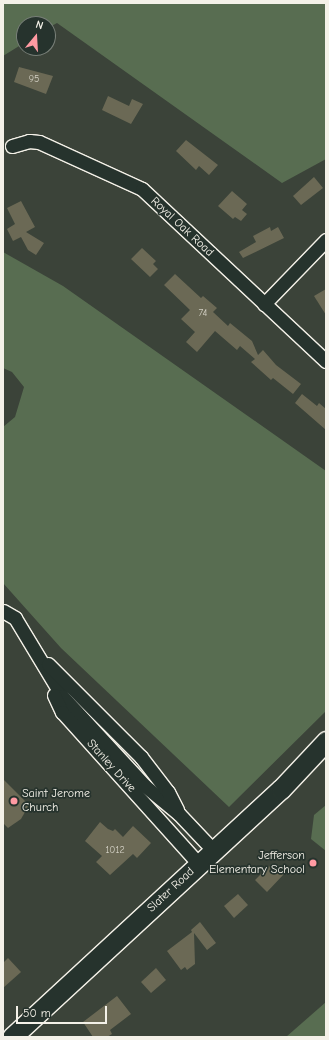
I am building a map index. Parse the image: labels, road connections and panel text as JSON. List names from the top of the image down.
{
  "streets": {
    "main road": ["Slater Road"],
    "street": ["Royal Oak Road", "Stanley Drive"]
  },
  "crossings": [
    ["Stanley Drive", "Slater Road"]
  ],
  "places": ["Saint Jerome Church", "Jefferson Elementary School"],
  "house_numbers": ["95", "74", "1012"],
  "scale_bar": "50 m",
  "north": "top"
}
